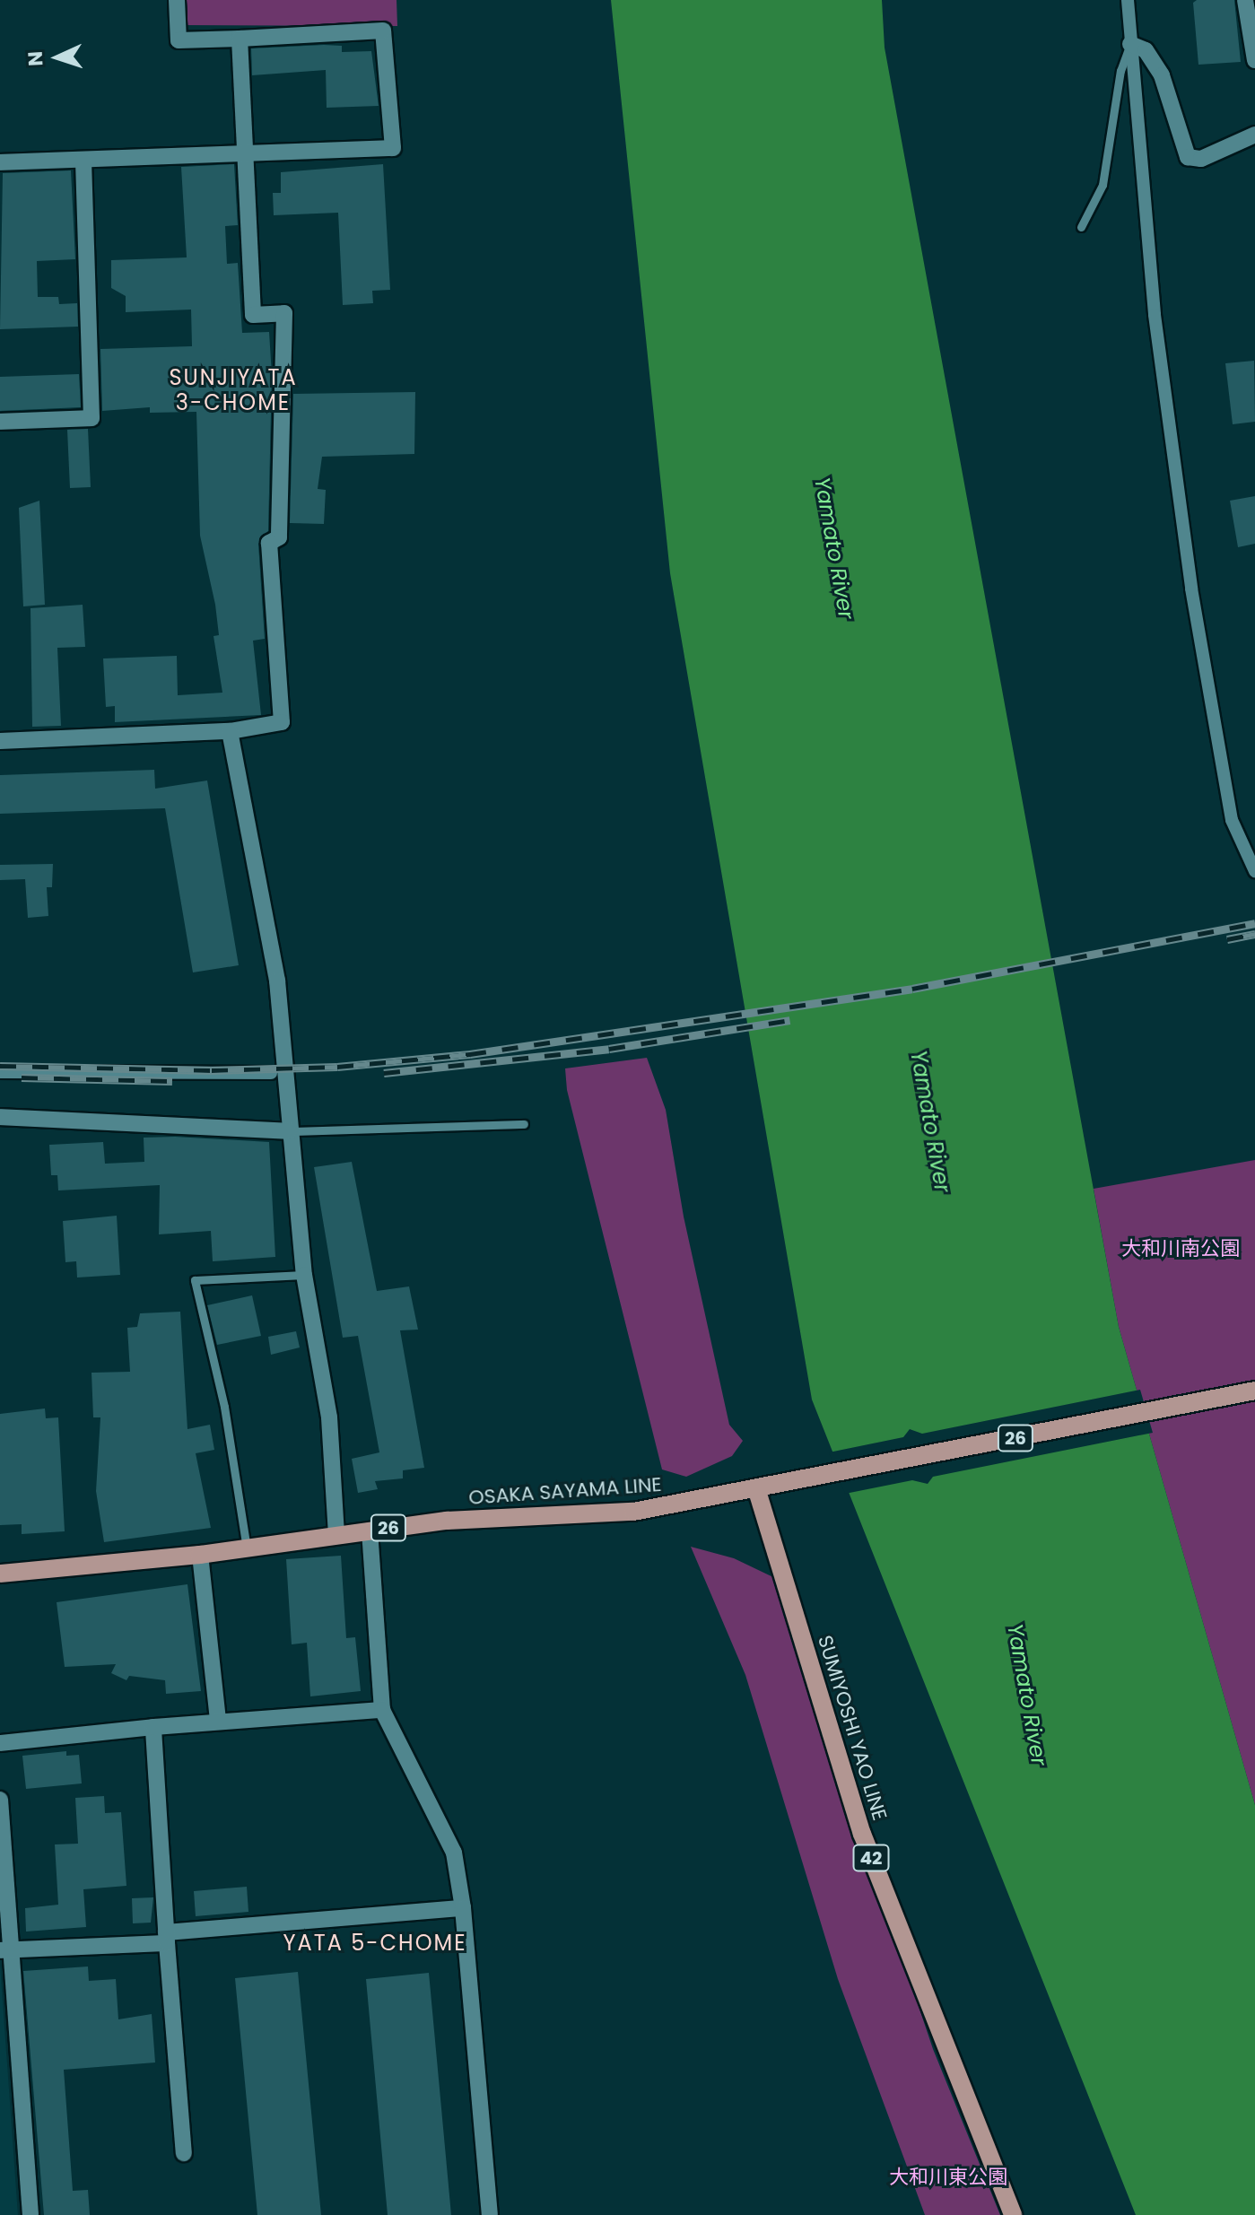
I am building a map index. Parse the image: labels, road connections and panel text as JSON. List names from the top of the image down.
{
  "streets": {
    "main road": [
      "26",
      "OSAKA SAYAMA LINE",
      "SUMIYOSHI YAO LINE",
      "42"
    ]
  },
  "crossings": [
    ["OSAKA SAYAMA LINE", "SUMIYOSHI YAO LINE"]
  ],
  "districts": ["SUNJIYATA 3-CHOME", "YATA 5-CHOME"],
  "water": ["Yamato River"],
  "parks": ["大和川南公園", "大和川東公園"],
  "north": "left"
}
